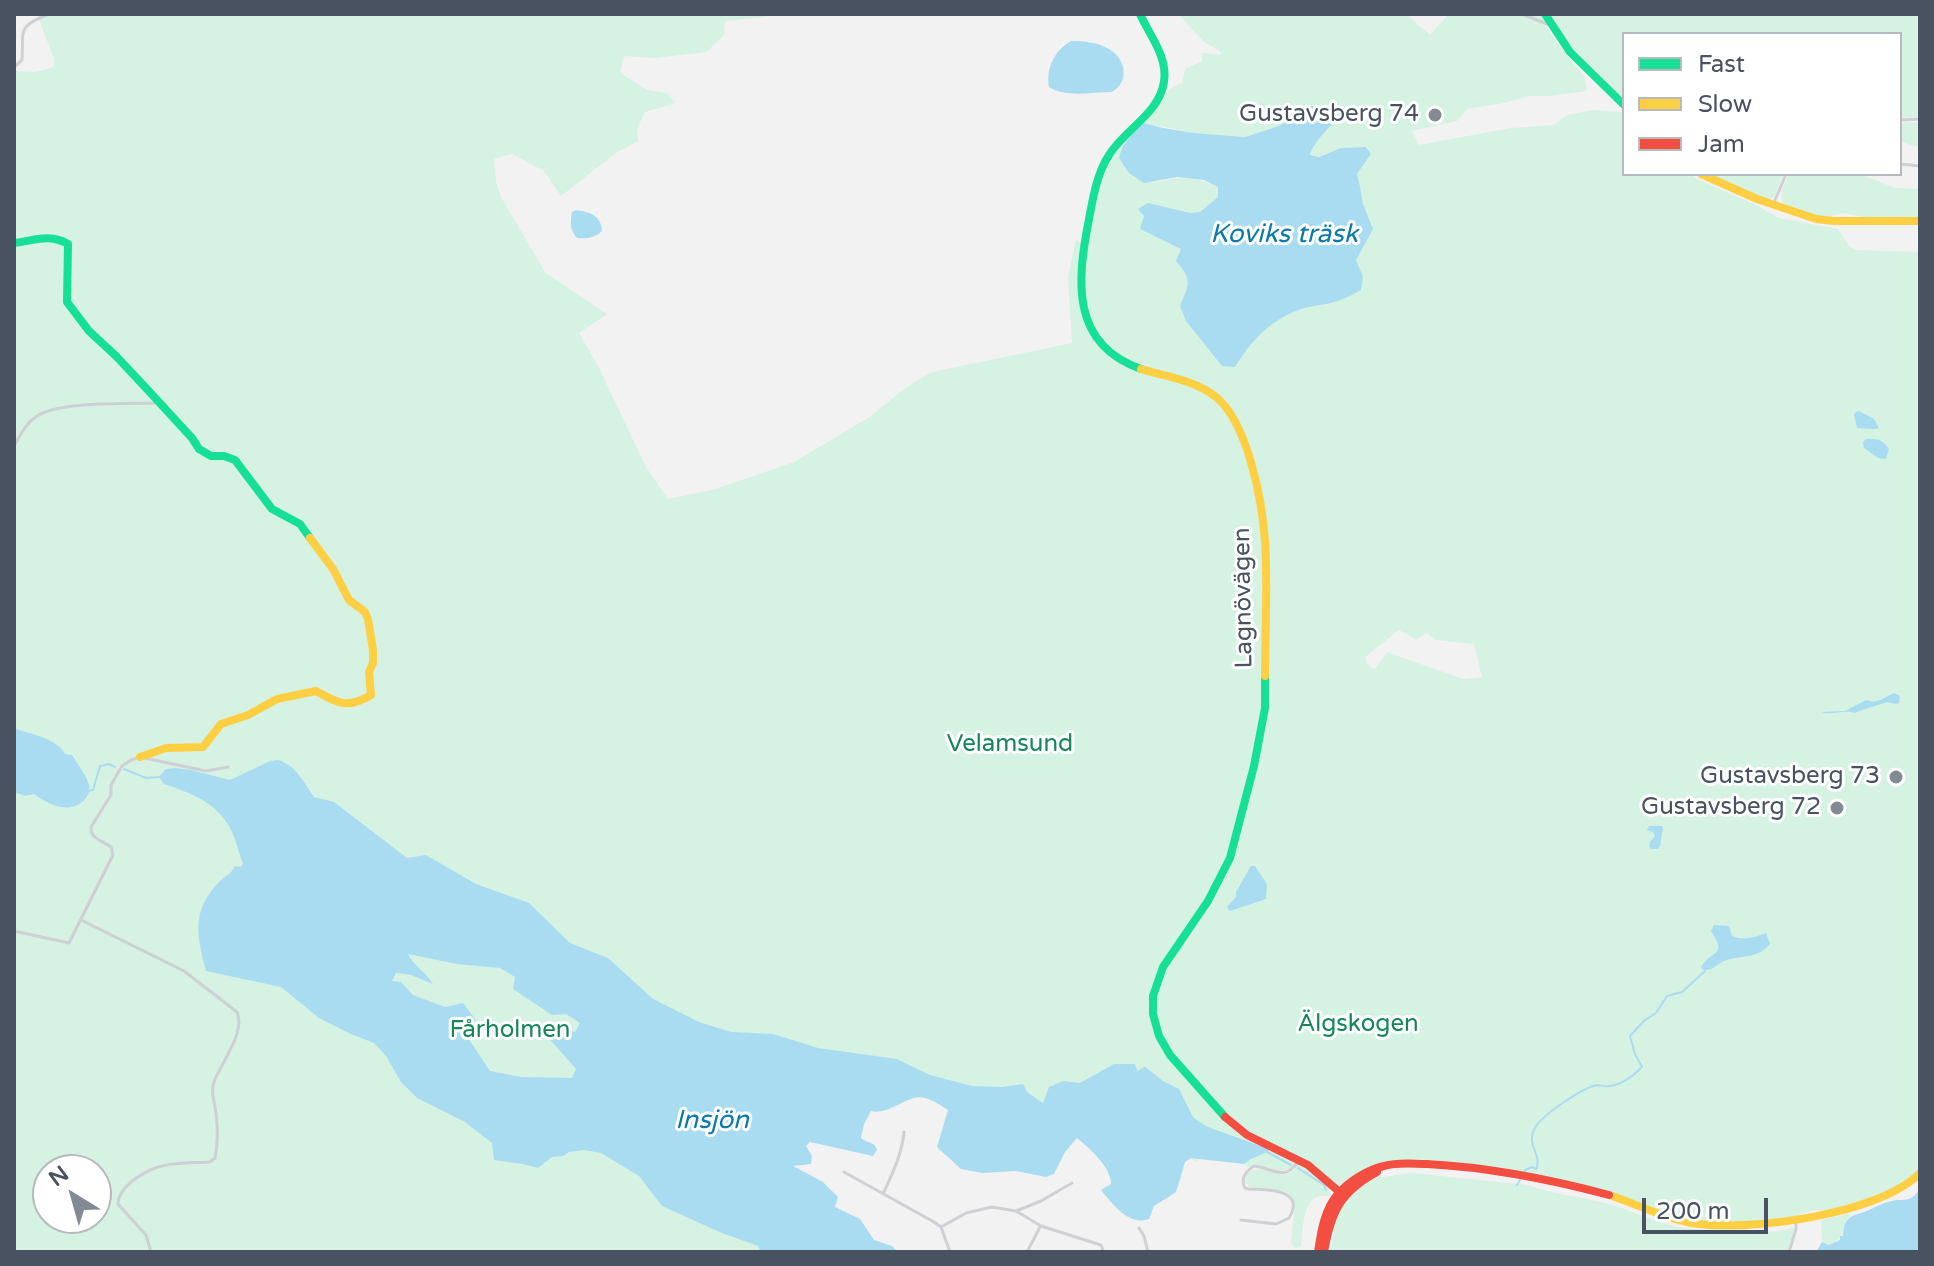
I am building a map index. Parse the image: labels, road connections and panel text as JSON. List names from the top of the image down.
{
  "streets": {
    "street": ["Lagnövägen"]
  },
  "water": ["Koviks träsk", "Insjön"],
  "parks": ["Velamsund", "Älgskogen", "Fårholmen"],
  "places": ["Gustavsberg 74", "Gustavsberg 73", "Gustavsberg 72"],
  "legend": ["Fast", "Slow", "Jam"],
  "scale_bar": "200 m",
  "north": "top left"
}
